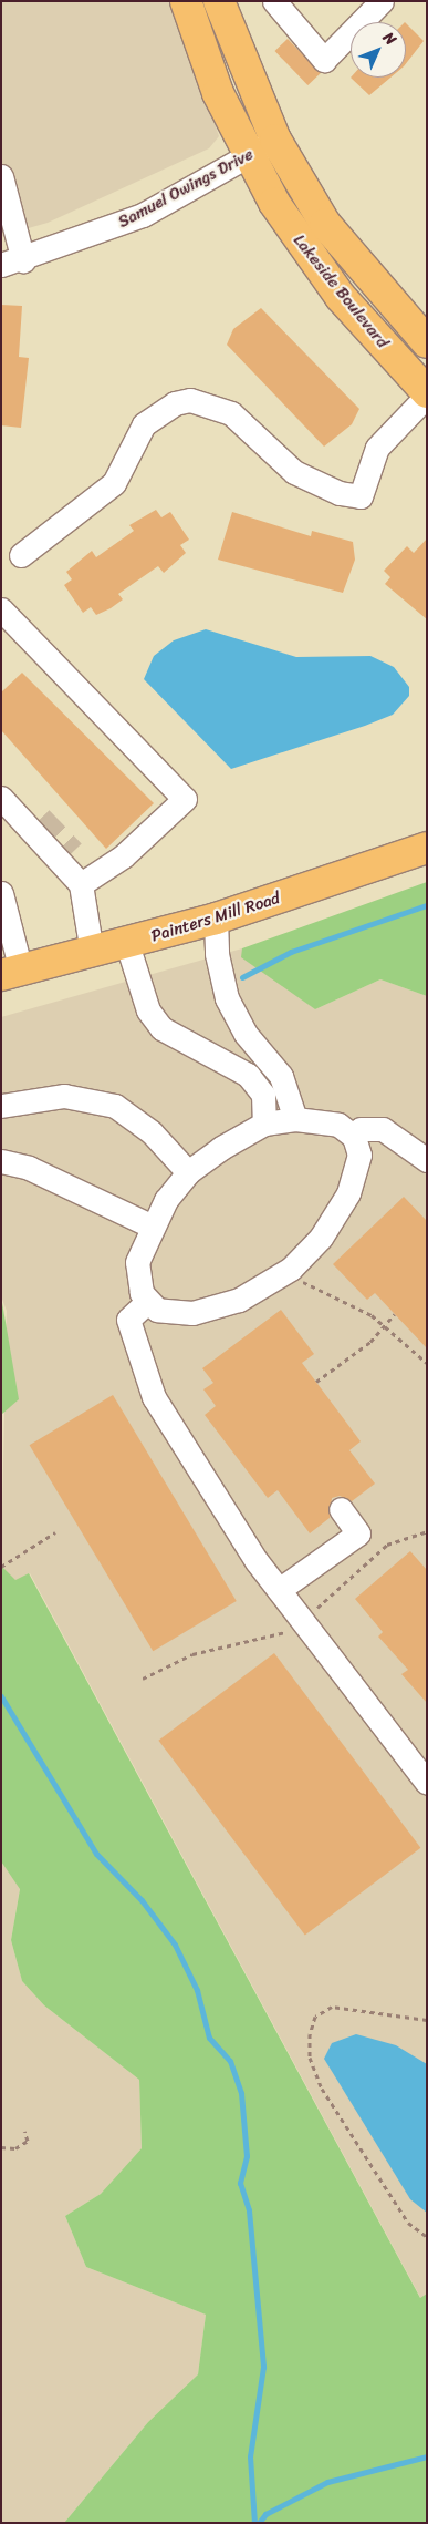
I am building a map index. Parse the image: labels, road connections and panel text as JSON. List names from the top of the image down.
{
  "streets": {
    "main road": ["Lakeside Boulevard", "Painters Mill Road"],
    "street": ["Samuel Owings Drive"]
  },
  "crossings": [
    ["Samuel Owings Drive", "Lakeside Boulevard"]
  ],
  "north": "top right"
}
